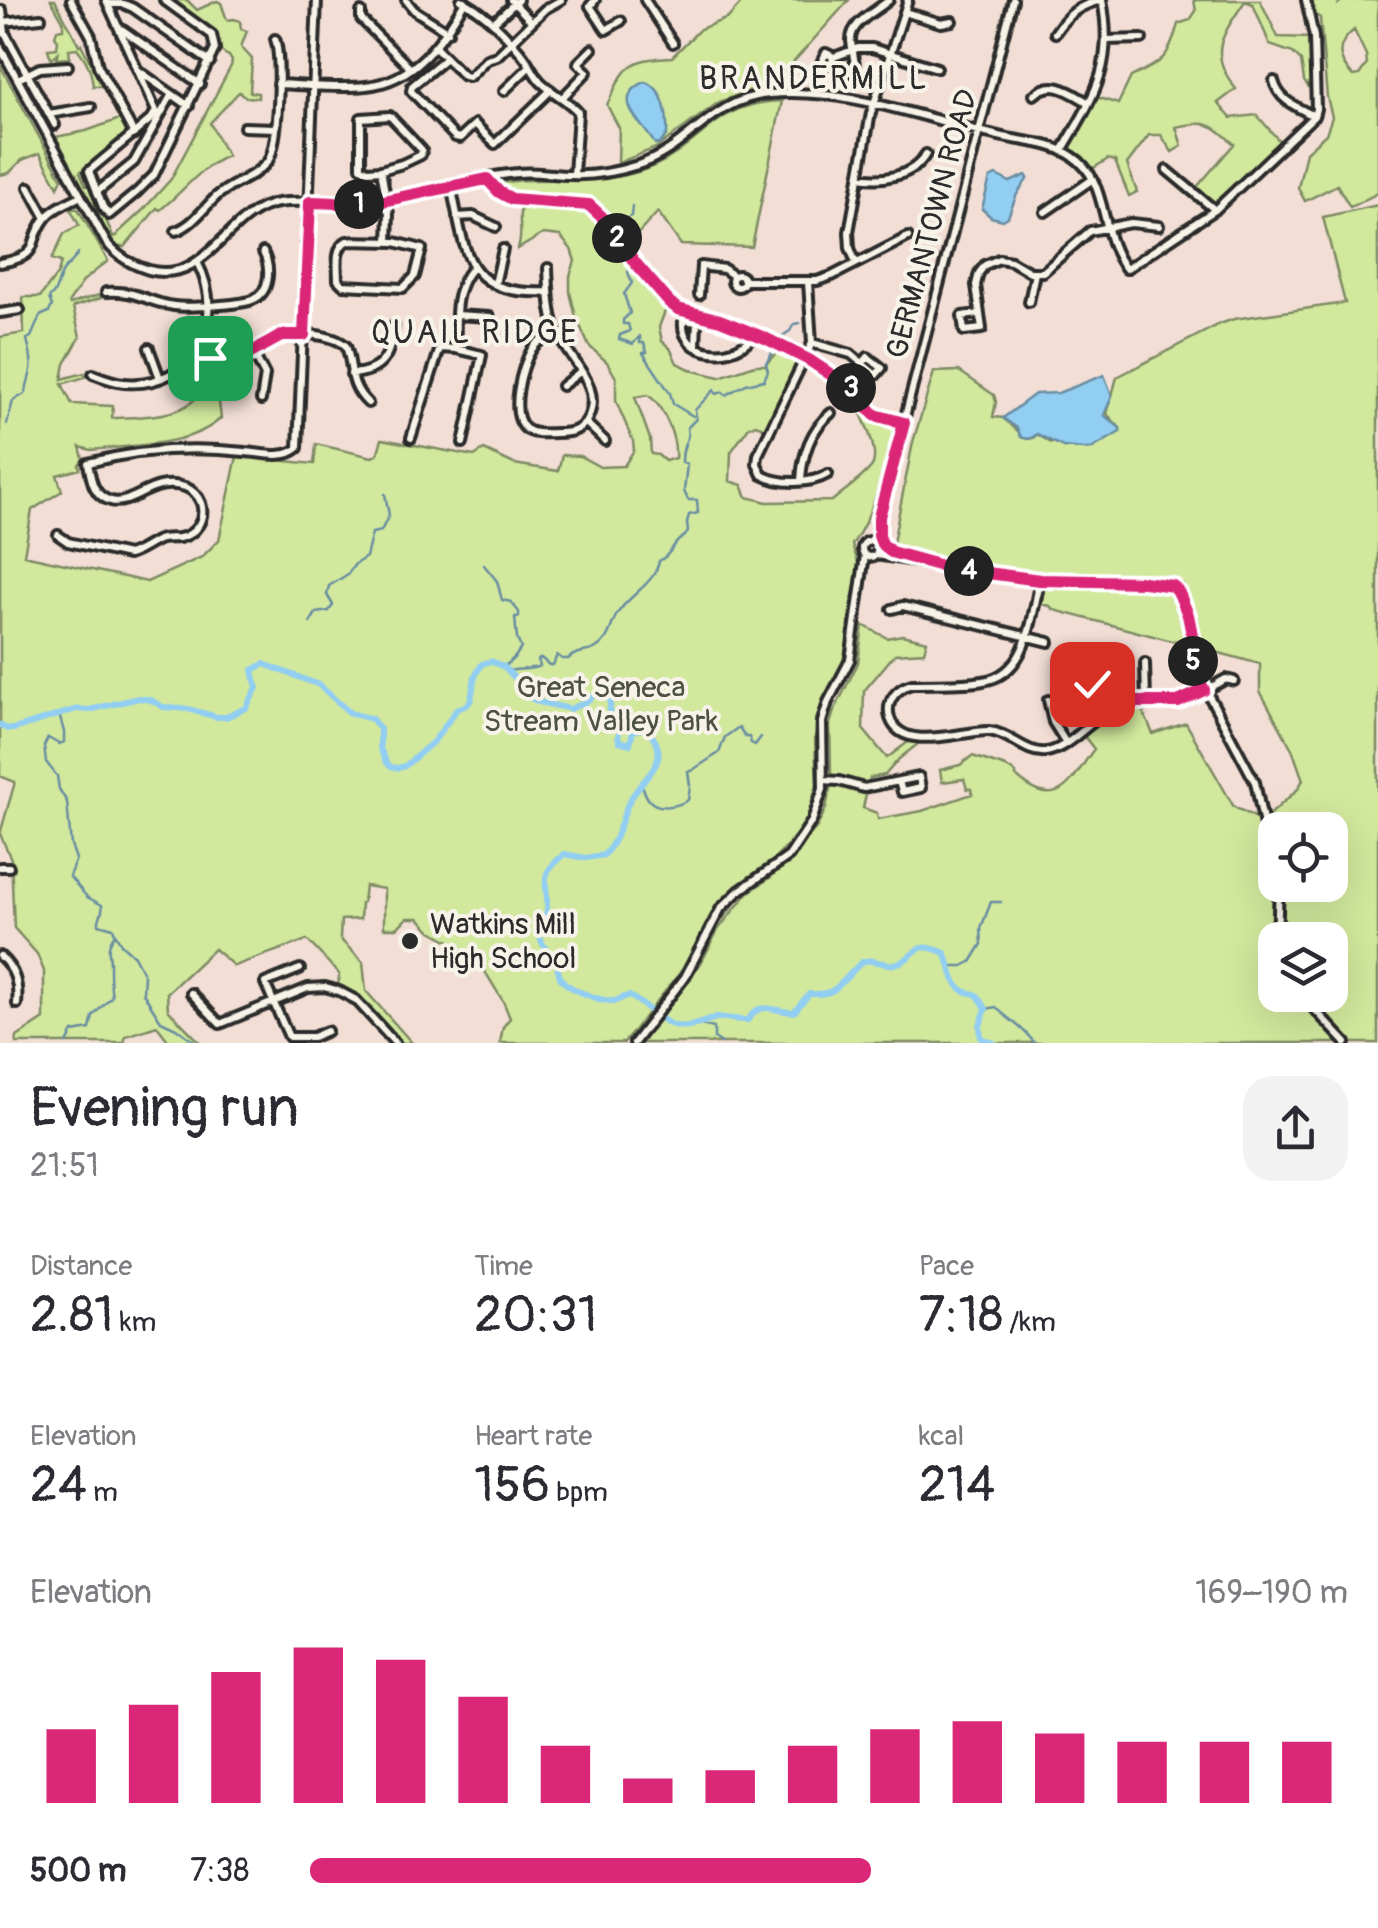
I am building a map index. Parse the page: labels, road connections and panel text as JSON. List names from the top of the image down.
{
  "streets": {
    "street": ["GERMANTOWN ROAD"]
  },
  "districts": ["BRANDERMILL", "QUAIL RIDGE"],
  "parks": ["Great Seneca Stream Valley Park"],
  "places": ["Watkins Mill High School"],
  "page": {
    "pins": [
      "1",
      "2",
      "3",
      "4",
      "5"
    ],
    "heading": ["Evening run", "21:51"],
    "stats": [
      ["Distance", "2.81 km"],
      ["Time", "20:31"],
      ["Pace", "7:18 /km"],
      ["Elevation", "24 m"],
      ["Heart rate", "156 bpm"],
      ["kcal", "214"]
    ],
    "chart": ["Elevation", "169–190 m"],
    "list": [
      {
        "name": "500 m",
        "note": "7:38"
      }
    ]
  }
}
